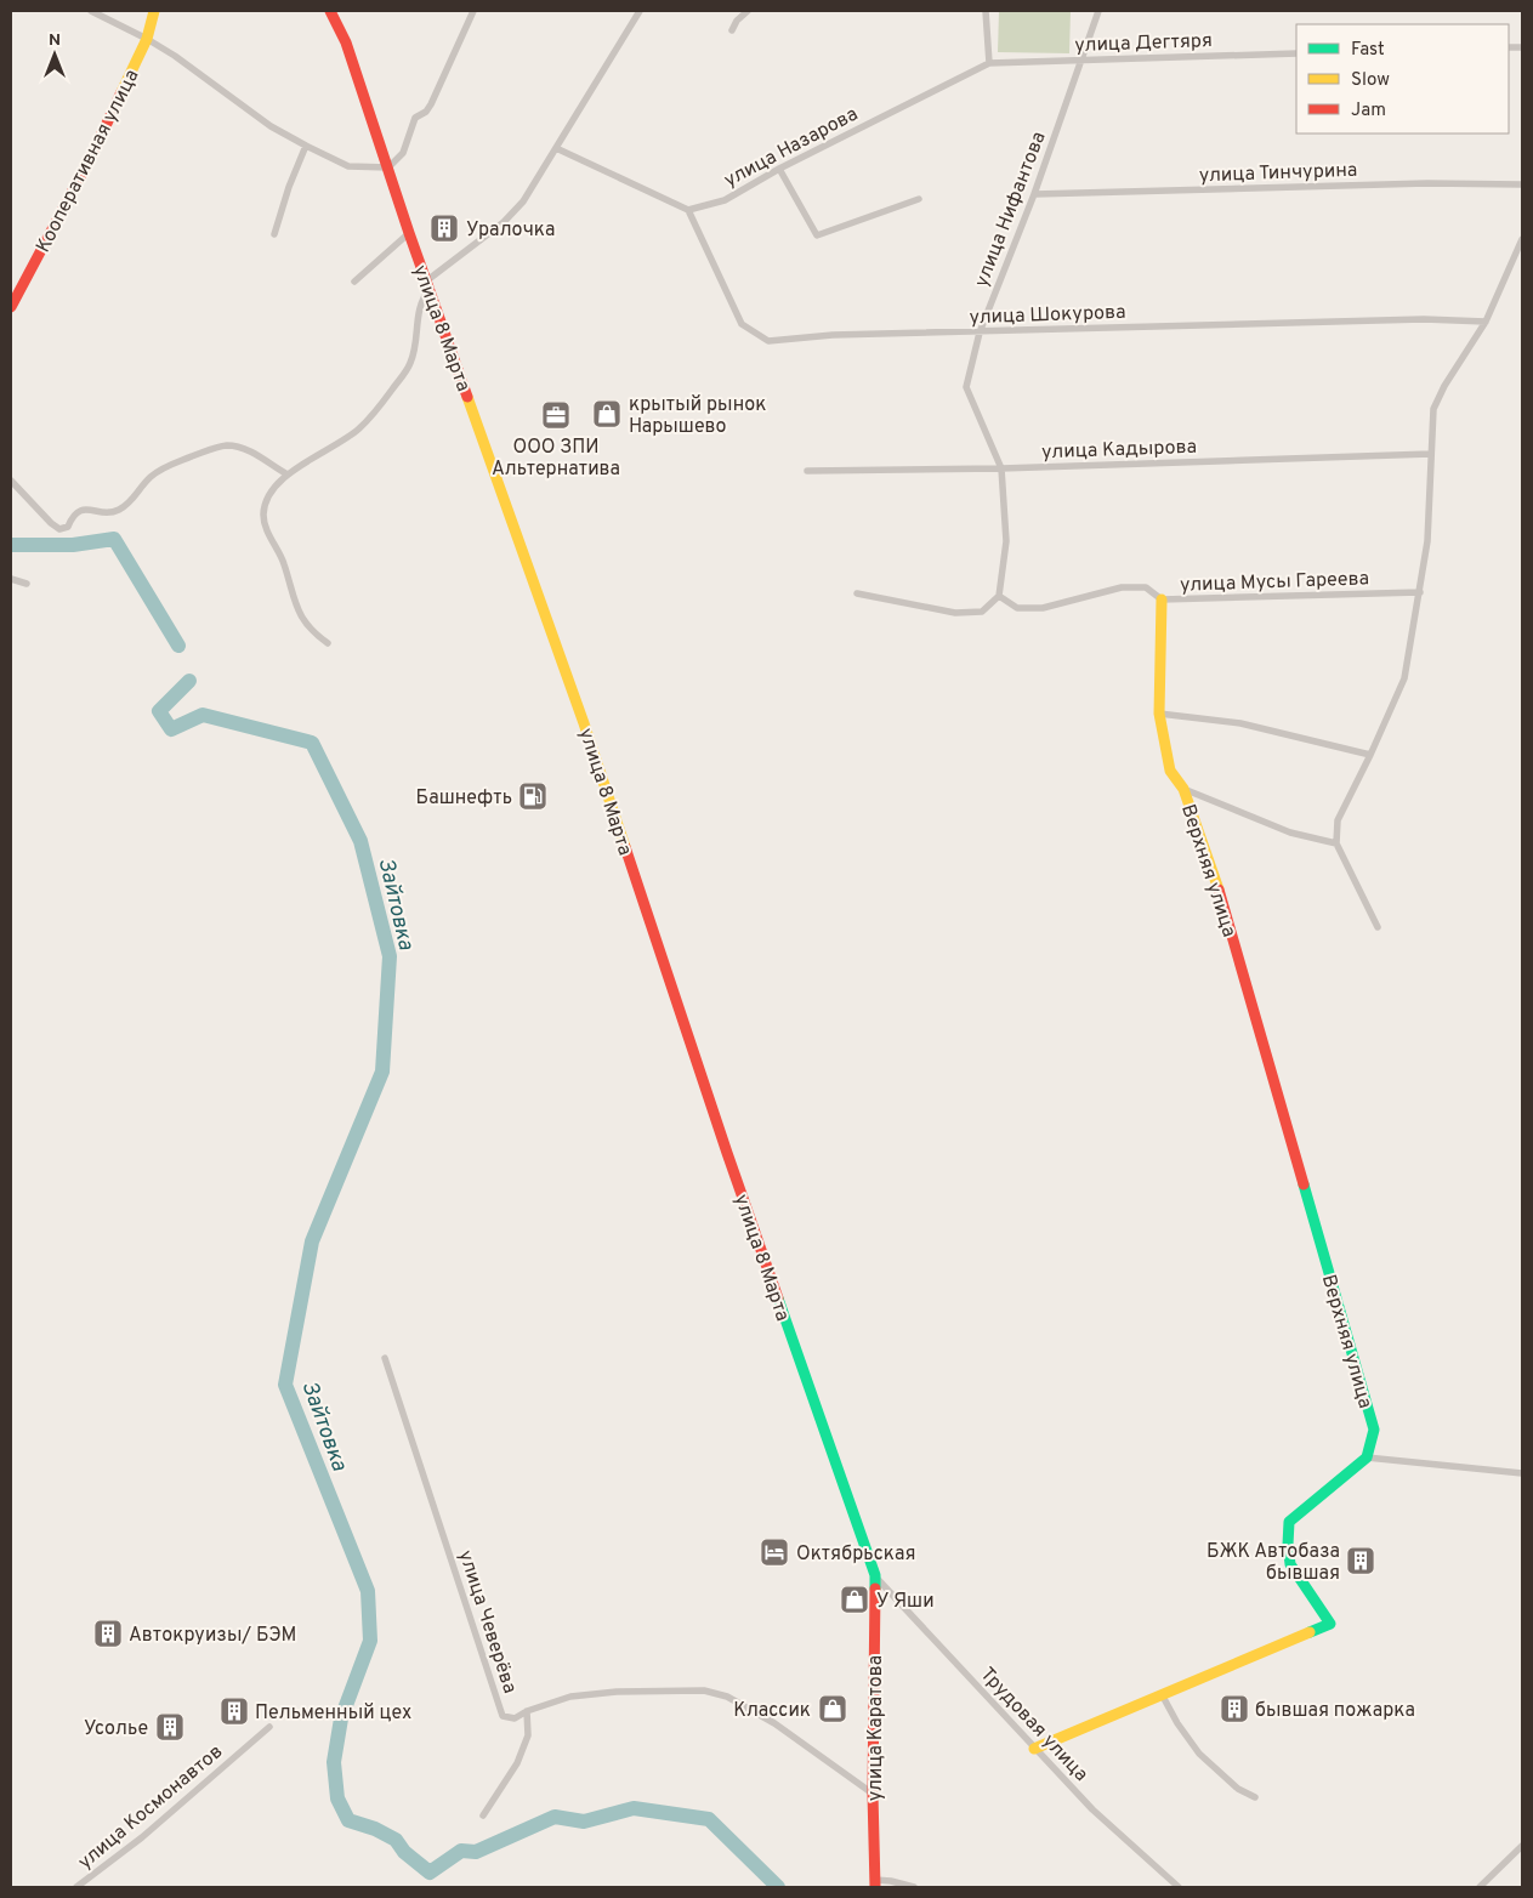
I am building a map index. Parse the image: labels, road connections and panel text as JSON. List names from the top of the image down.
{
  "streets": {
    "main road": [
      "Кооперативная улица",
      "улица 8 Марта",
      "Верхняя улица",
      "улица Каратова"
    ],
    "street": [
      "улица Дегтяря",
      "улица Назарова",
      "улица Тинчурина",
      "улица Нифантова",
      "улица Шокурова",
      "улица Кадырова",
      "улица Мусы Гареева",
      "улица Чеверёва",
      "Трудовая улица",
      "улица Космонавтов"
    ]
  },
  "crossings": [
    ["улица Дегтяря", "улица Назарова"],
    ["улица Дегтяря", "улица Нифантова"],
    ["улица Назарова", "улица Шокурова"],
    ["улица Тинчурина", "улица Нифантова"],
    ["улица Нифантова", "улица Шокурова"],
    ["улица Нифантова", "улица Кадырова"],
    ["улица Нифантова", "улица Мусы Гареева"],
    ["улица 8 Марта", "Трудовая улица"],
    ["улица 8 Марта", "улица Каратова"],
    ["улица Мусы Гареева", "Верхняя улица"],
    ["улица Чеверёва", "улица Каратова"],
    ["Трудовая улица", "улица Каратова"]
  ],
  "water": ["Зайтовка"],
  "places": {
    "building": [
      "Уралочка",
      "БЖК Автобаза бывшая",
      "Автокруизы/ БЭМ",
      "бывшая пожарка",
      "Пельменный цех",
      "Усолье"
    ],
    "shop": ["крытый рынок Нарышево", "У Яши", "Классик"],
    "office": ["ООО ЗПИ Альтернатива"],
    "fuel station": ["Башнефть"],
    "hotel": ["Октябрьская"]
  },
  "legend": ["Fast", "Slow", "Jam"],
  "north": "top"
}
